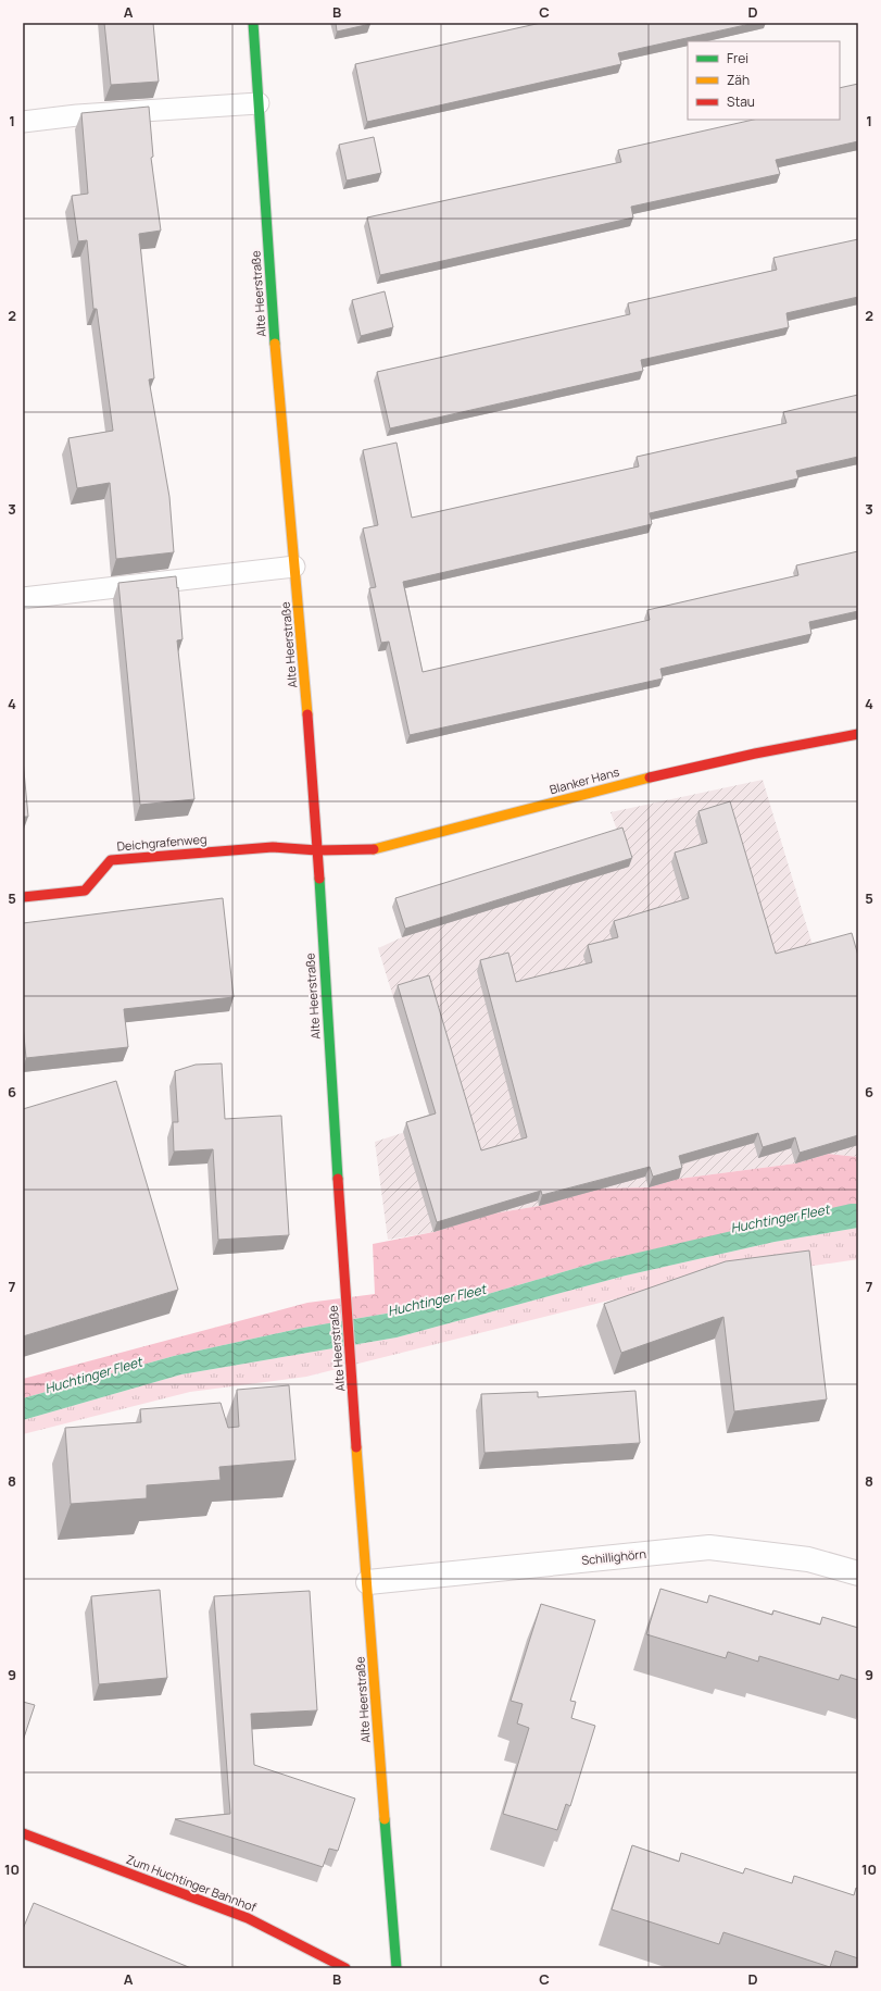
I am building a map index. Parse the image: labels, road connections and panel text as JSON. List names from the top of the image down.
{
  "streets": {
    "street": [
      "Alte Heerstraße",
      "Blanker Hans",
      "Deichgrafenweg",
      "Schillighörn",
      "Zum Huchtinger Bahnhof"
    ]
  },
  "crossings": [
    ["Alte Heerstraße", "Blanker Hans"],
    ["Alte Heerstraße", "Deichgrafenweg"],
    ["Alte Heerstraße", "Schillighörn"],
    ["Blanker Hans", "Deichgrafenweg"]
  ],
  "water": ["Huchtinger Fleet"],
  "legend": ["Frei", "Zäh", "Stau"],
  "grid": {
    "columns": [
      "A",
      "B",
      "C",
      "D"
    ],
    "rows": [
      "1",
      "2",
      "3",
      "4",
      "5",
      "6",
      "7",
      "8",
      "9",
      "10"
    ]
  }
}
